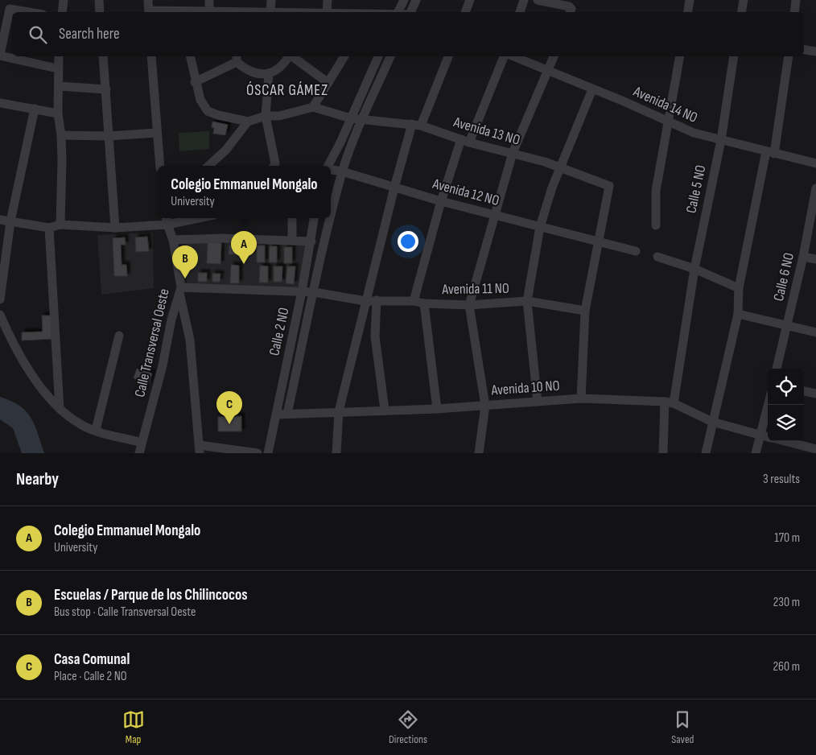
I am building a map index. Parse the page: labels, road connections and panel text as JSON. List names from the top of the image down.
{
  "streets": {
    "street": [
      "Avenida 14 NO",
      "Avenida 13 NO",
      "Calle 5 NO",
      "Avenida 12 NO",
      "Calle 6 NO",
      "Avenida 11 NO",
      "Calle 2 NO",
      "Calle Transversal Oeste",
      "Avenida 10 NO"
    ]
  },
  "crossings": [
    ["Avenida 14 NO", "Calle 5 NO"],
    ["Avenida 13 NO", "Avenida 12 NO"],
    ["Calle 5 NO", "Avenida 10 NO"],
    ["Avenida 11 NO", "Calle 2 NO"],
    ["Avenida 11 NO", "Calle Transversal Oeste"],
    ["Calle 2 NO", "Avenida 10 NO"]
  ],
  "districts": ["ÓSCAR GÁMEZ"],
  "page": {
    "search": "Search here",
    "popup": ["Colegio Emmanuel Mongalo", "University"],
    "pins": ["A", "B", "C"],
    "heading": ["Nearby", "3 results"],
    "list": [
      {
        "mark": "A",
        "name": "Colegio Emmanuel Mongalo",
        "note": "University",
        "value": "170 m"
      },
      {
        "mark": "B",
        "name": "Escuelas / Parque de los Chilincocos",
        "note": "Bus stop · Calle Transversal Oeste",
        "value": "230 m"
      },
      {
        "mark": "C",
        "name": "Casa Comunal",
        "note": "Place · Calle 2 NO",
        "value": "260 m"
      }
    ],
    "nav": ["Map", "Directions", "Saved"]
  }
}
